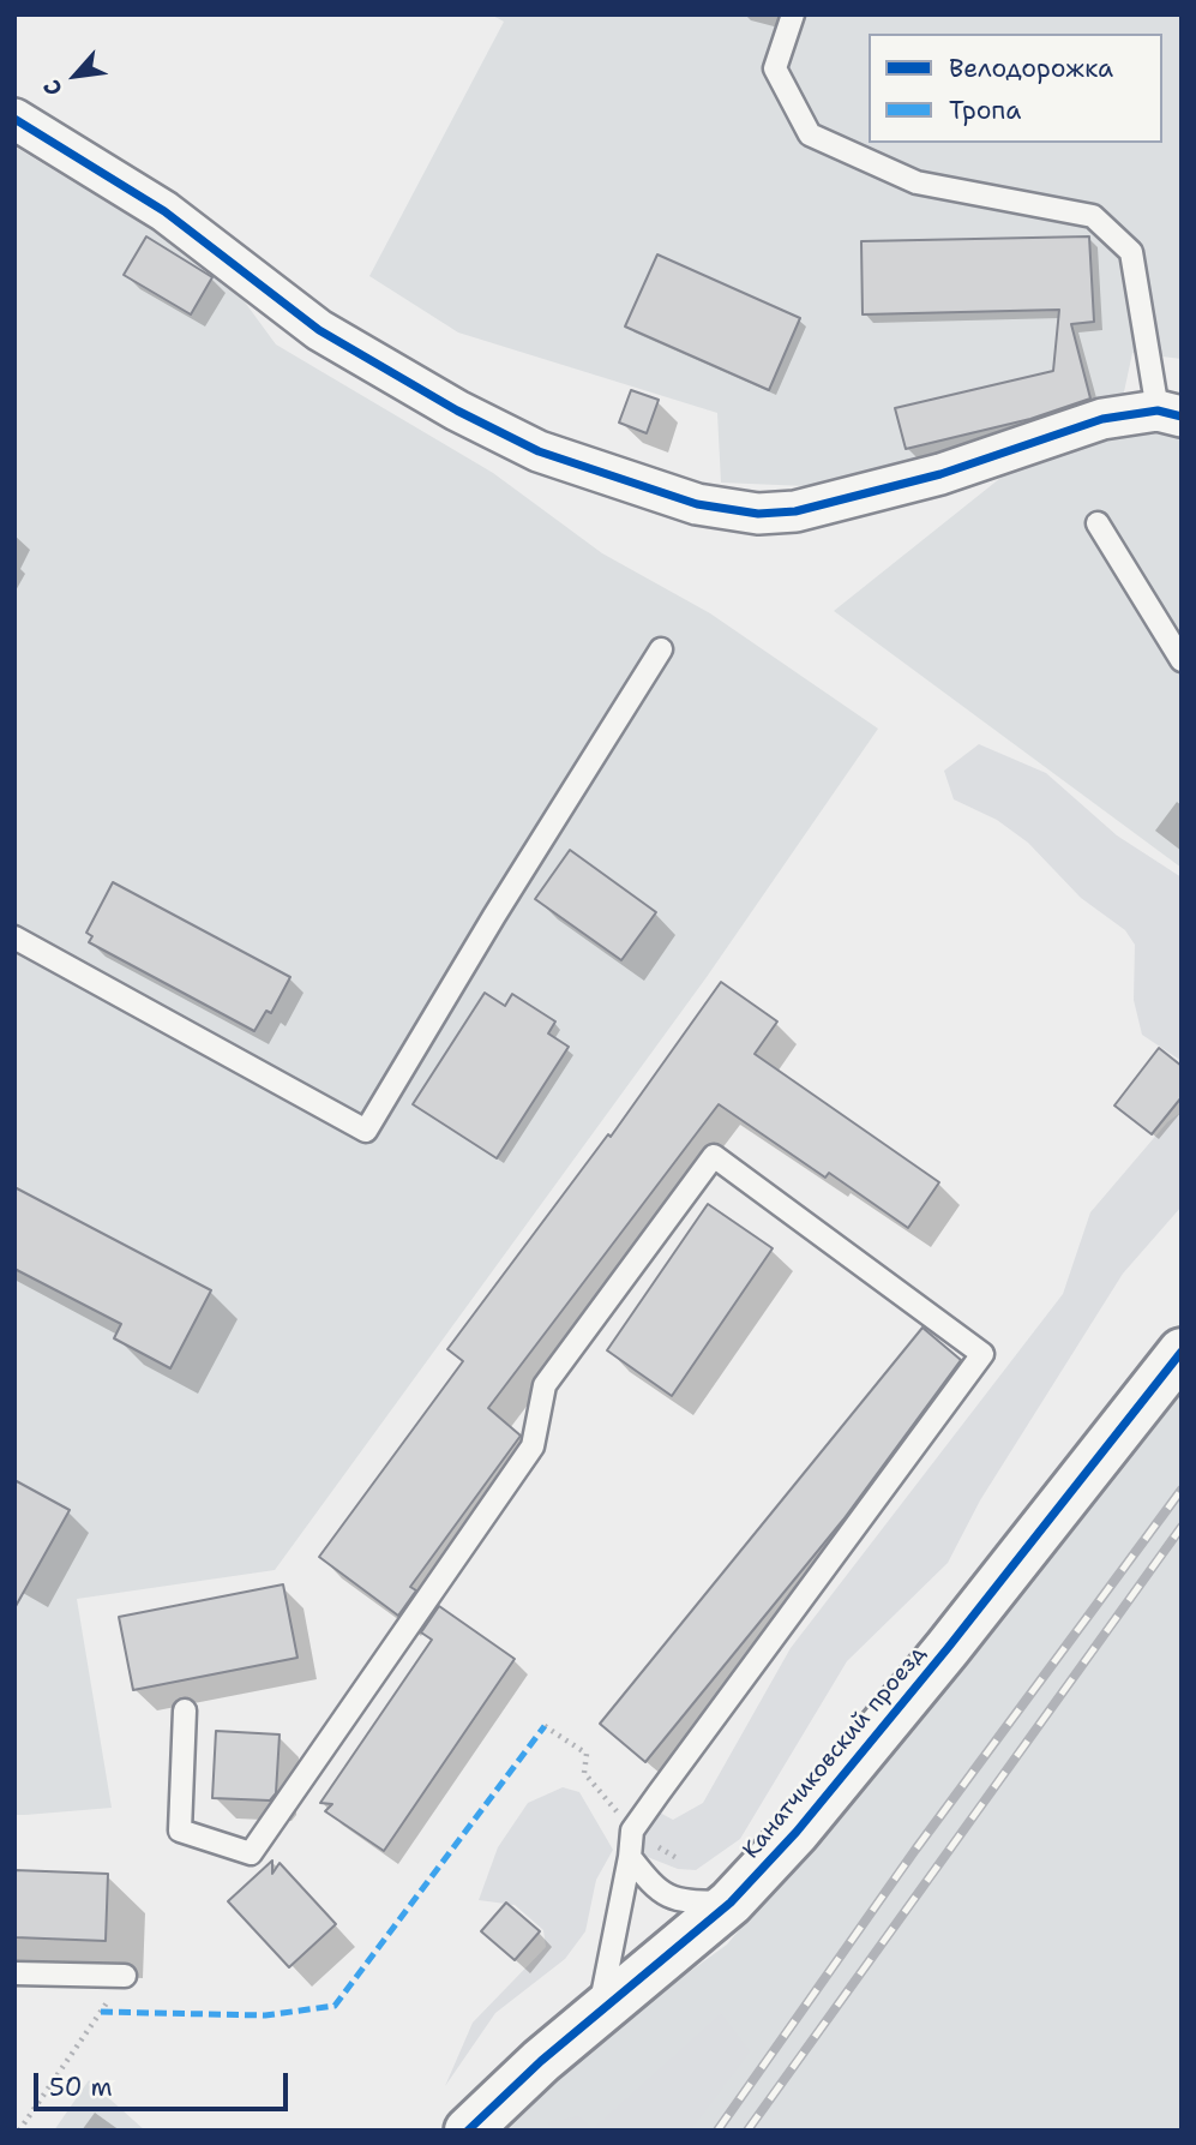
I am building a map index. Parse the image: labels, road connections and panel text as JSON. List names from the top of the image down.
{
  "streets": {
    "street": ["Канатчиковский проезд"]
  },
  "legend": ["Велодорожка", "Тропа"],
  "scale_bar": "50 m",
  "north": "bottom left"
}
